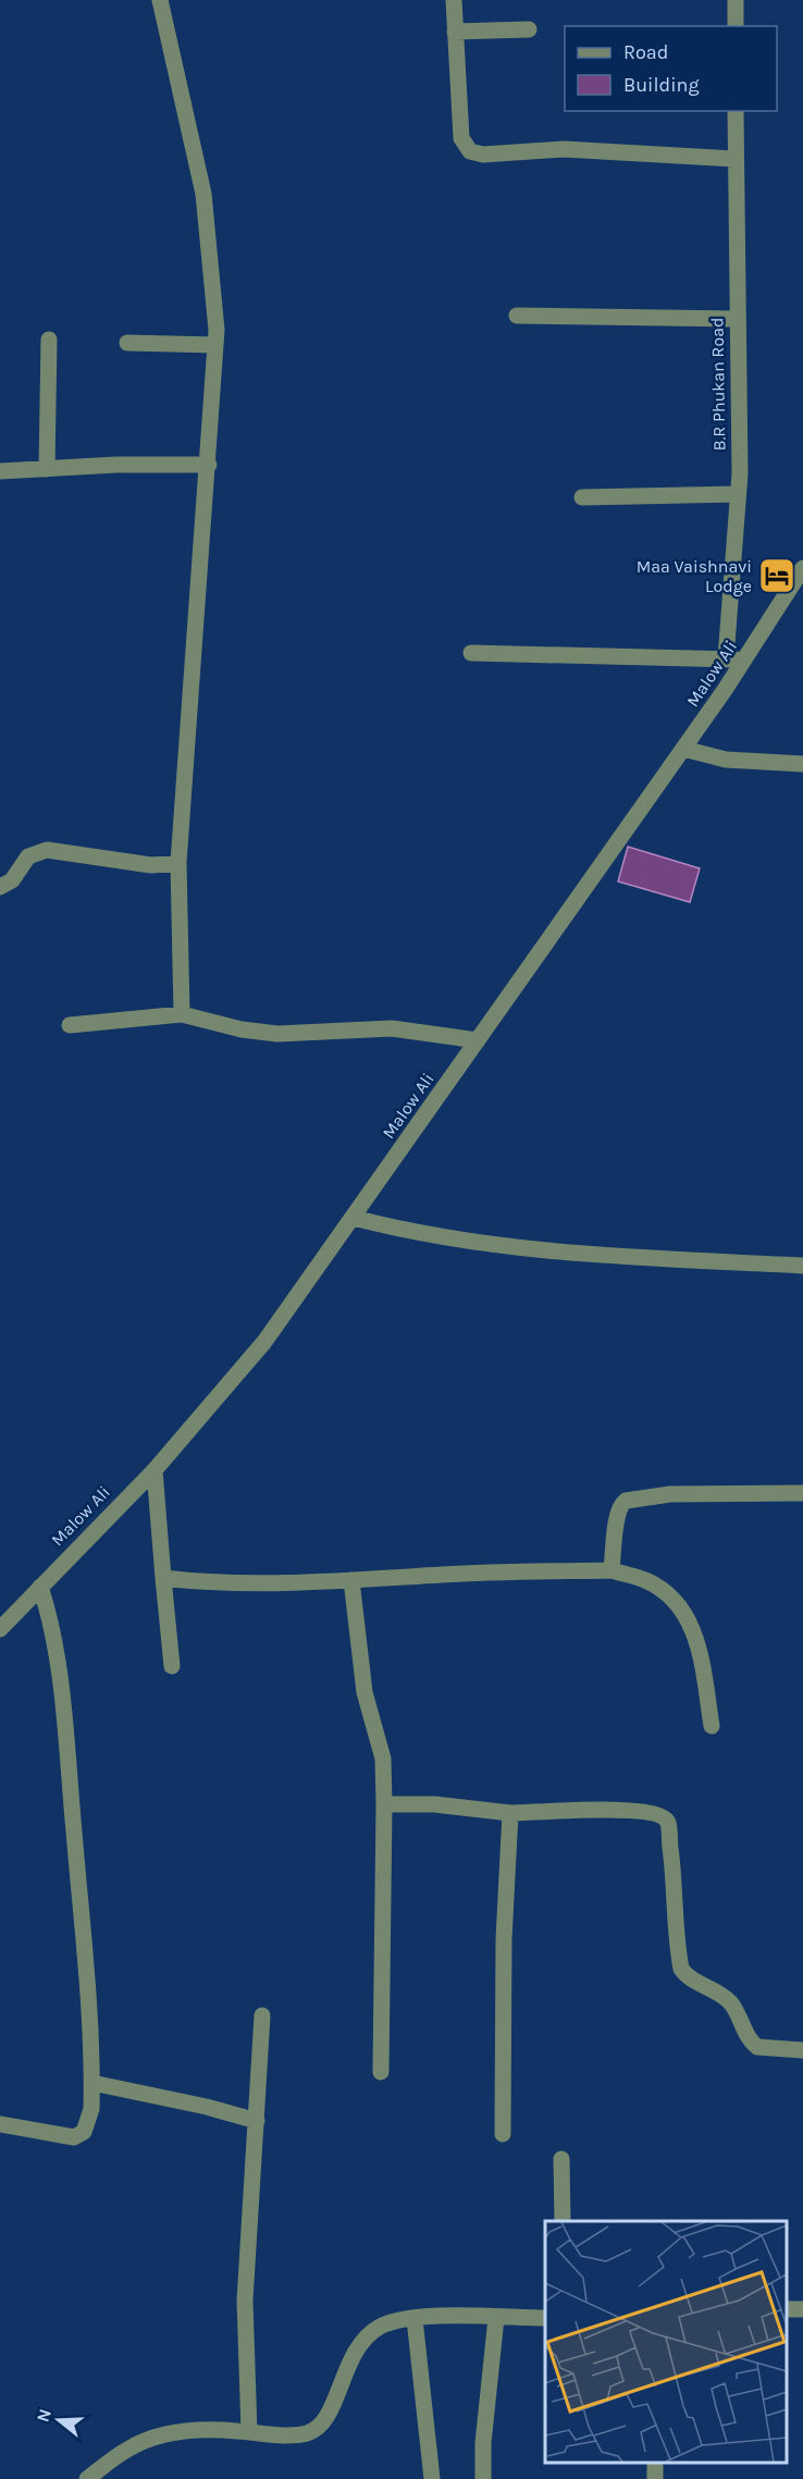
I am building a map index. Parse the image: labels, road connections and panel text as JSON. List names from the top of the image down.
{
  "streets": {
    "street": ["B.R Phukan Road", "Malow Ali"]
  },
  "places": {
    "hotel": ["Maa Vaishnavi Lodge"]
  },
  "legend": ["Road", "Building"],
  "north": "left"
}
